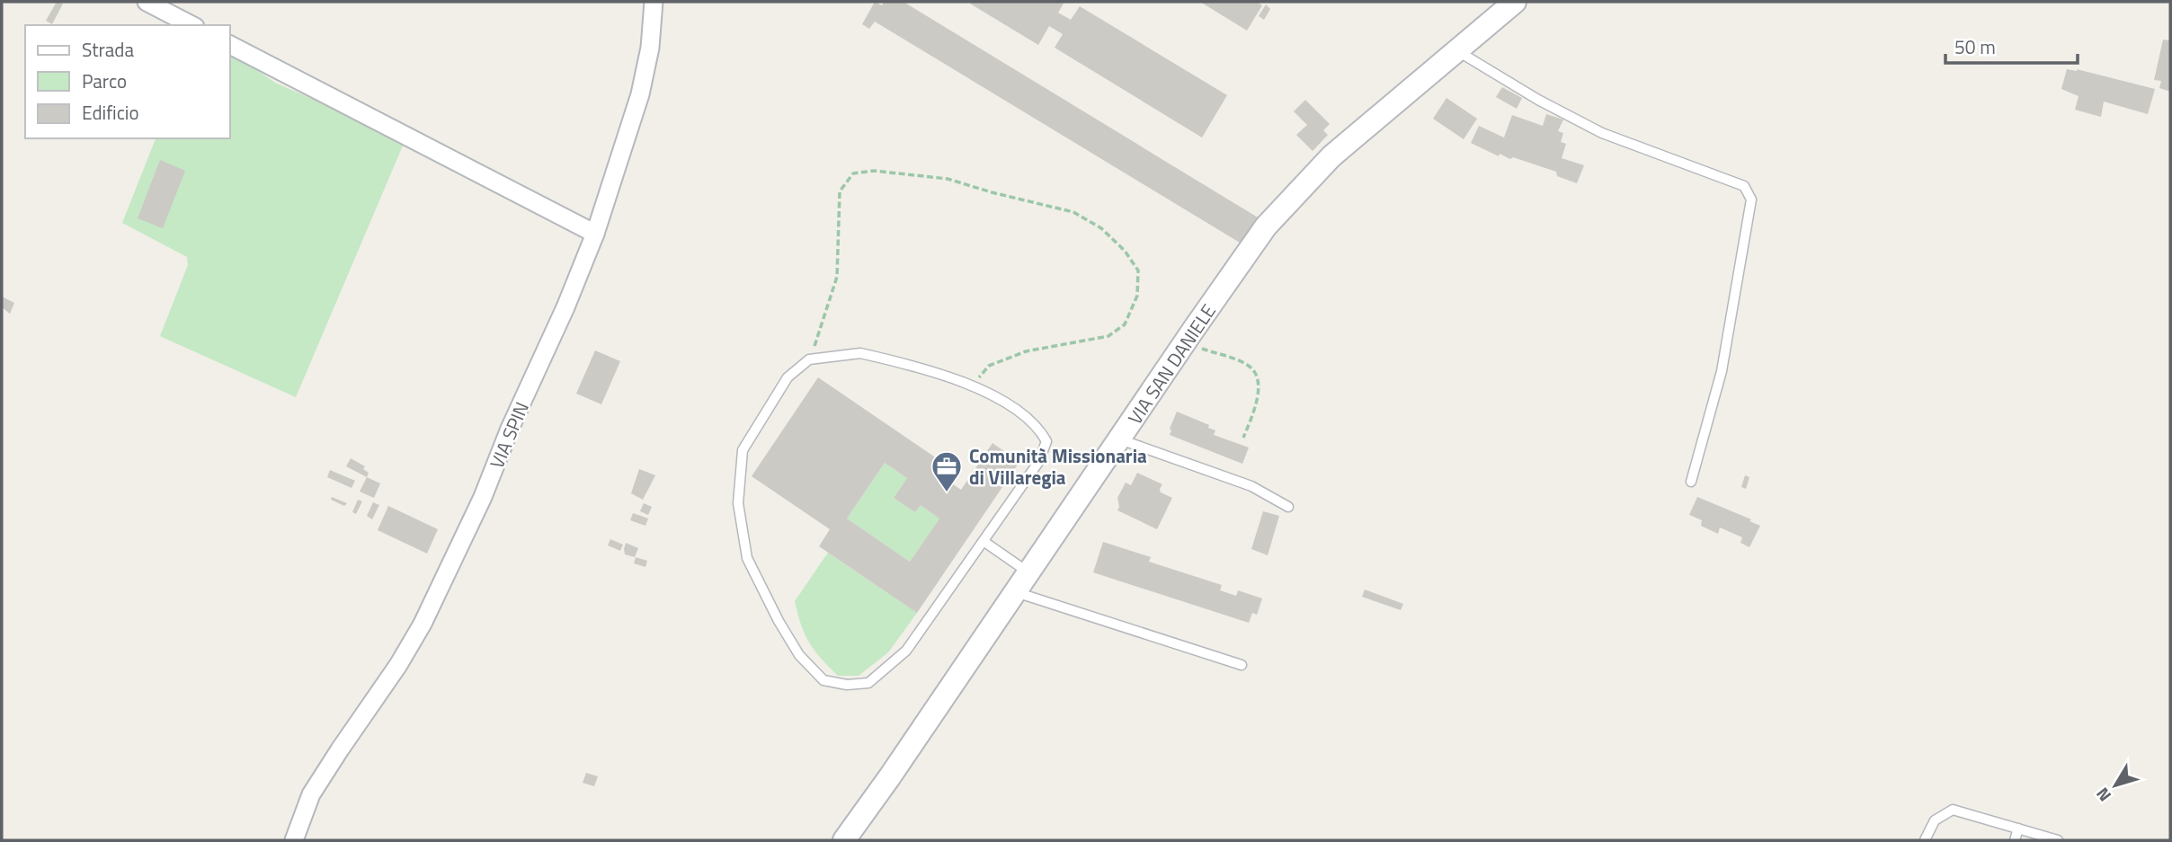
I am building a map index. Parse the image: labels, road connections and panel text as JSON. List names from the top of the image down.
{
  "streets": {
    "street": ["VIA SAN DANIELE", "VIA SPIN"]
  },
  "places": {
    "office": ["Comunità Missionaria di Villaregia"]
  },
  "legend": ["Strada", "Parco", "Edificio"],
  "scale_bar": "50 m",
  "north": "bottom left"
}
